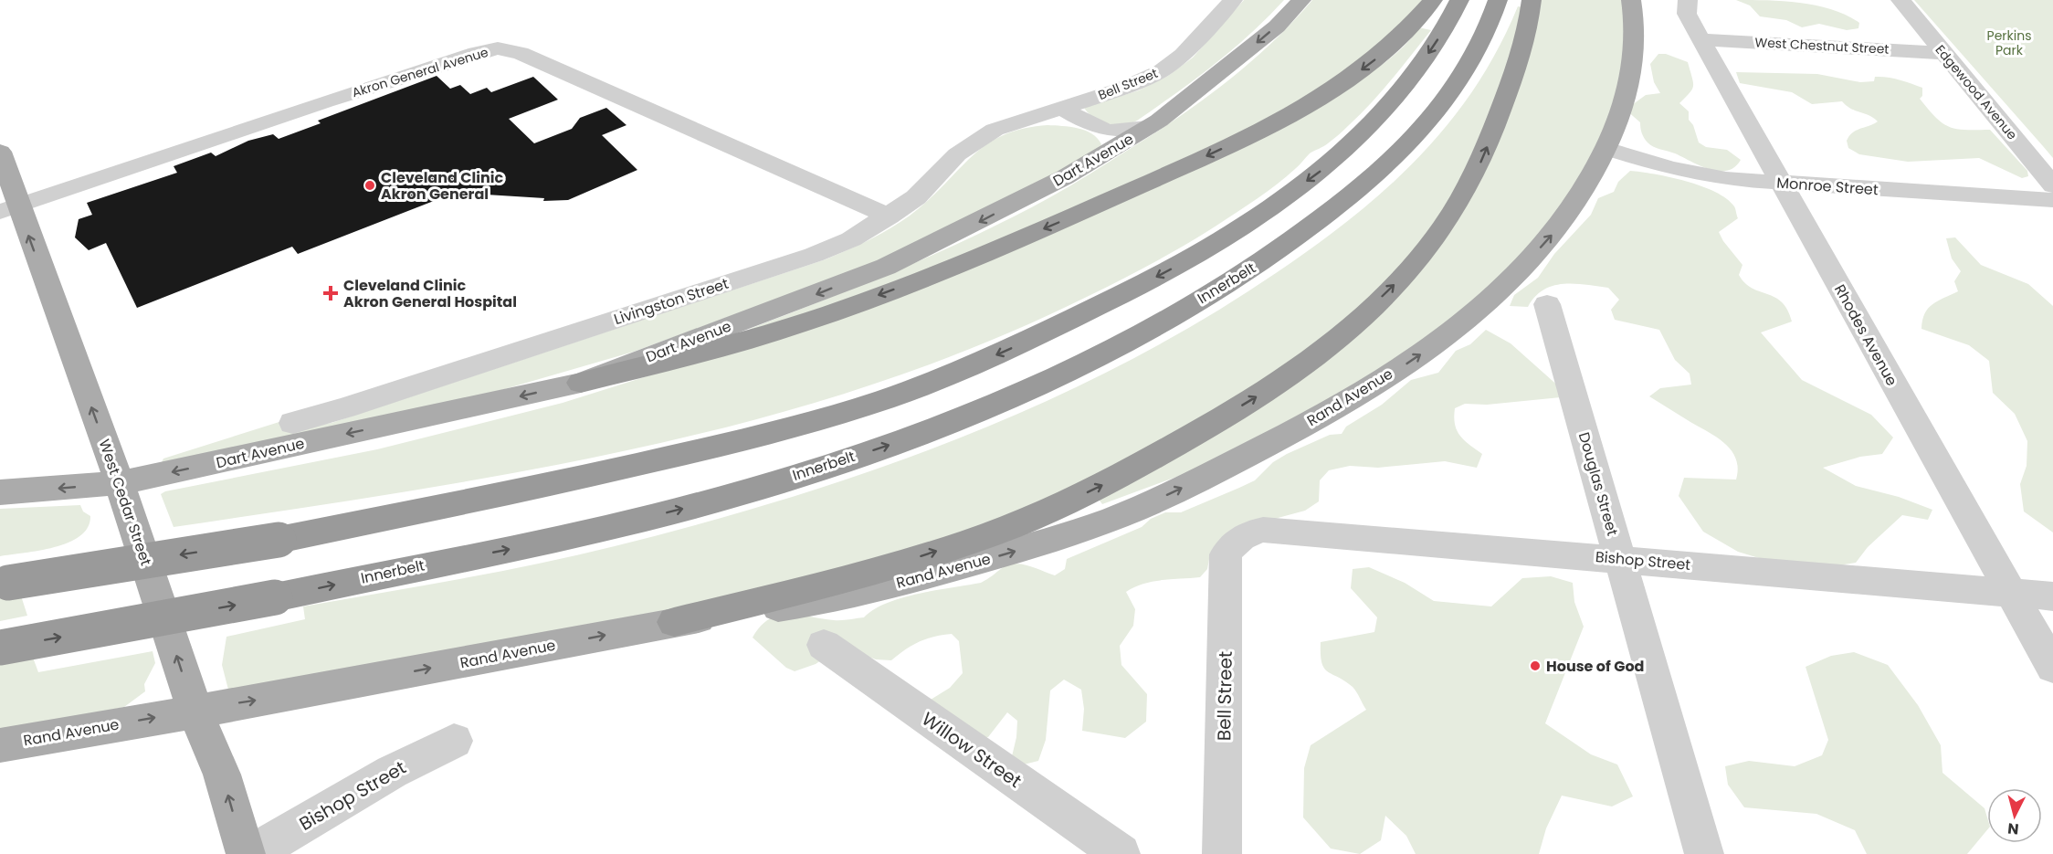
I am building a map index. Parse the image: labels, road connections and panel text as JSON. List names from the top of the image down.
{
  "streets": {
    "highway": ["Innerbelt"],
    "main road": ["Dart Avenue", "Rand Avenue", "West Cedar Street"],
    "street": [
      "West Chestnut Street",
      "Akron General Avenue",
      "Bell Street",
      "Edgewood Avenue",
      "Monroe Street",
      "Livingston Street",
      "Rhodes Avenue",
      "Douglas Street",
      "Bishop Street",
      "Willow Street"
    ]
  },
  "crossings": [
    ["West Chestnut Street", "Edgewood Avenue"],
    ["West Chestnut Street", "Rhodes Avenue"],
    ["Akron General Avenue", "Livingston Street"],
    ["Akron General Avenue", "West Cedar Street"],
    ["Bell Street", "Livingston Street"],
    ["Bell Street", "Bishop Street"],
    ["Dart Avenue", "Livingston Street"],
    ["Dart Avenue", "West Cedar Street"],
    ["Monroe Street", "Rhodes Avenue"],
    ["Monroe Street", "Rand Avenue"],
    ["Rhodes Avenue", "Bishop Street"],
    ["Rand Avenue", "West Cedar Street"],
    ["Douglas Street", "Bishop Street"]
  ],
  "one_way": ["Dart Avenue", "Rand Avenue", "West Cedar Street"],
  "parks": ["Perkins Park"],
  "places": {
    "other": ["Cleveland Clinic Akron General", "House of God"],
    "health": ["Cleveland Clinic Akron General Hospital"]
  },
  "north": "bottom"
}
